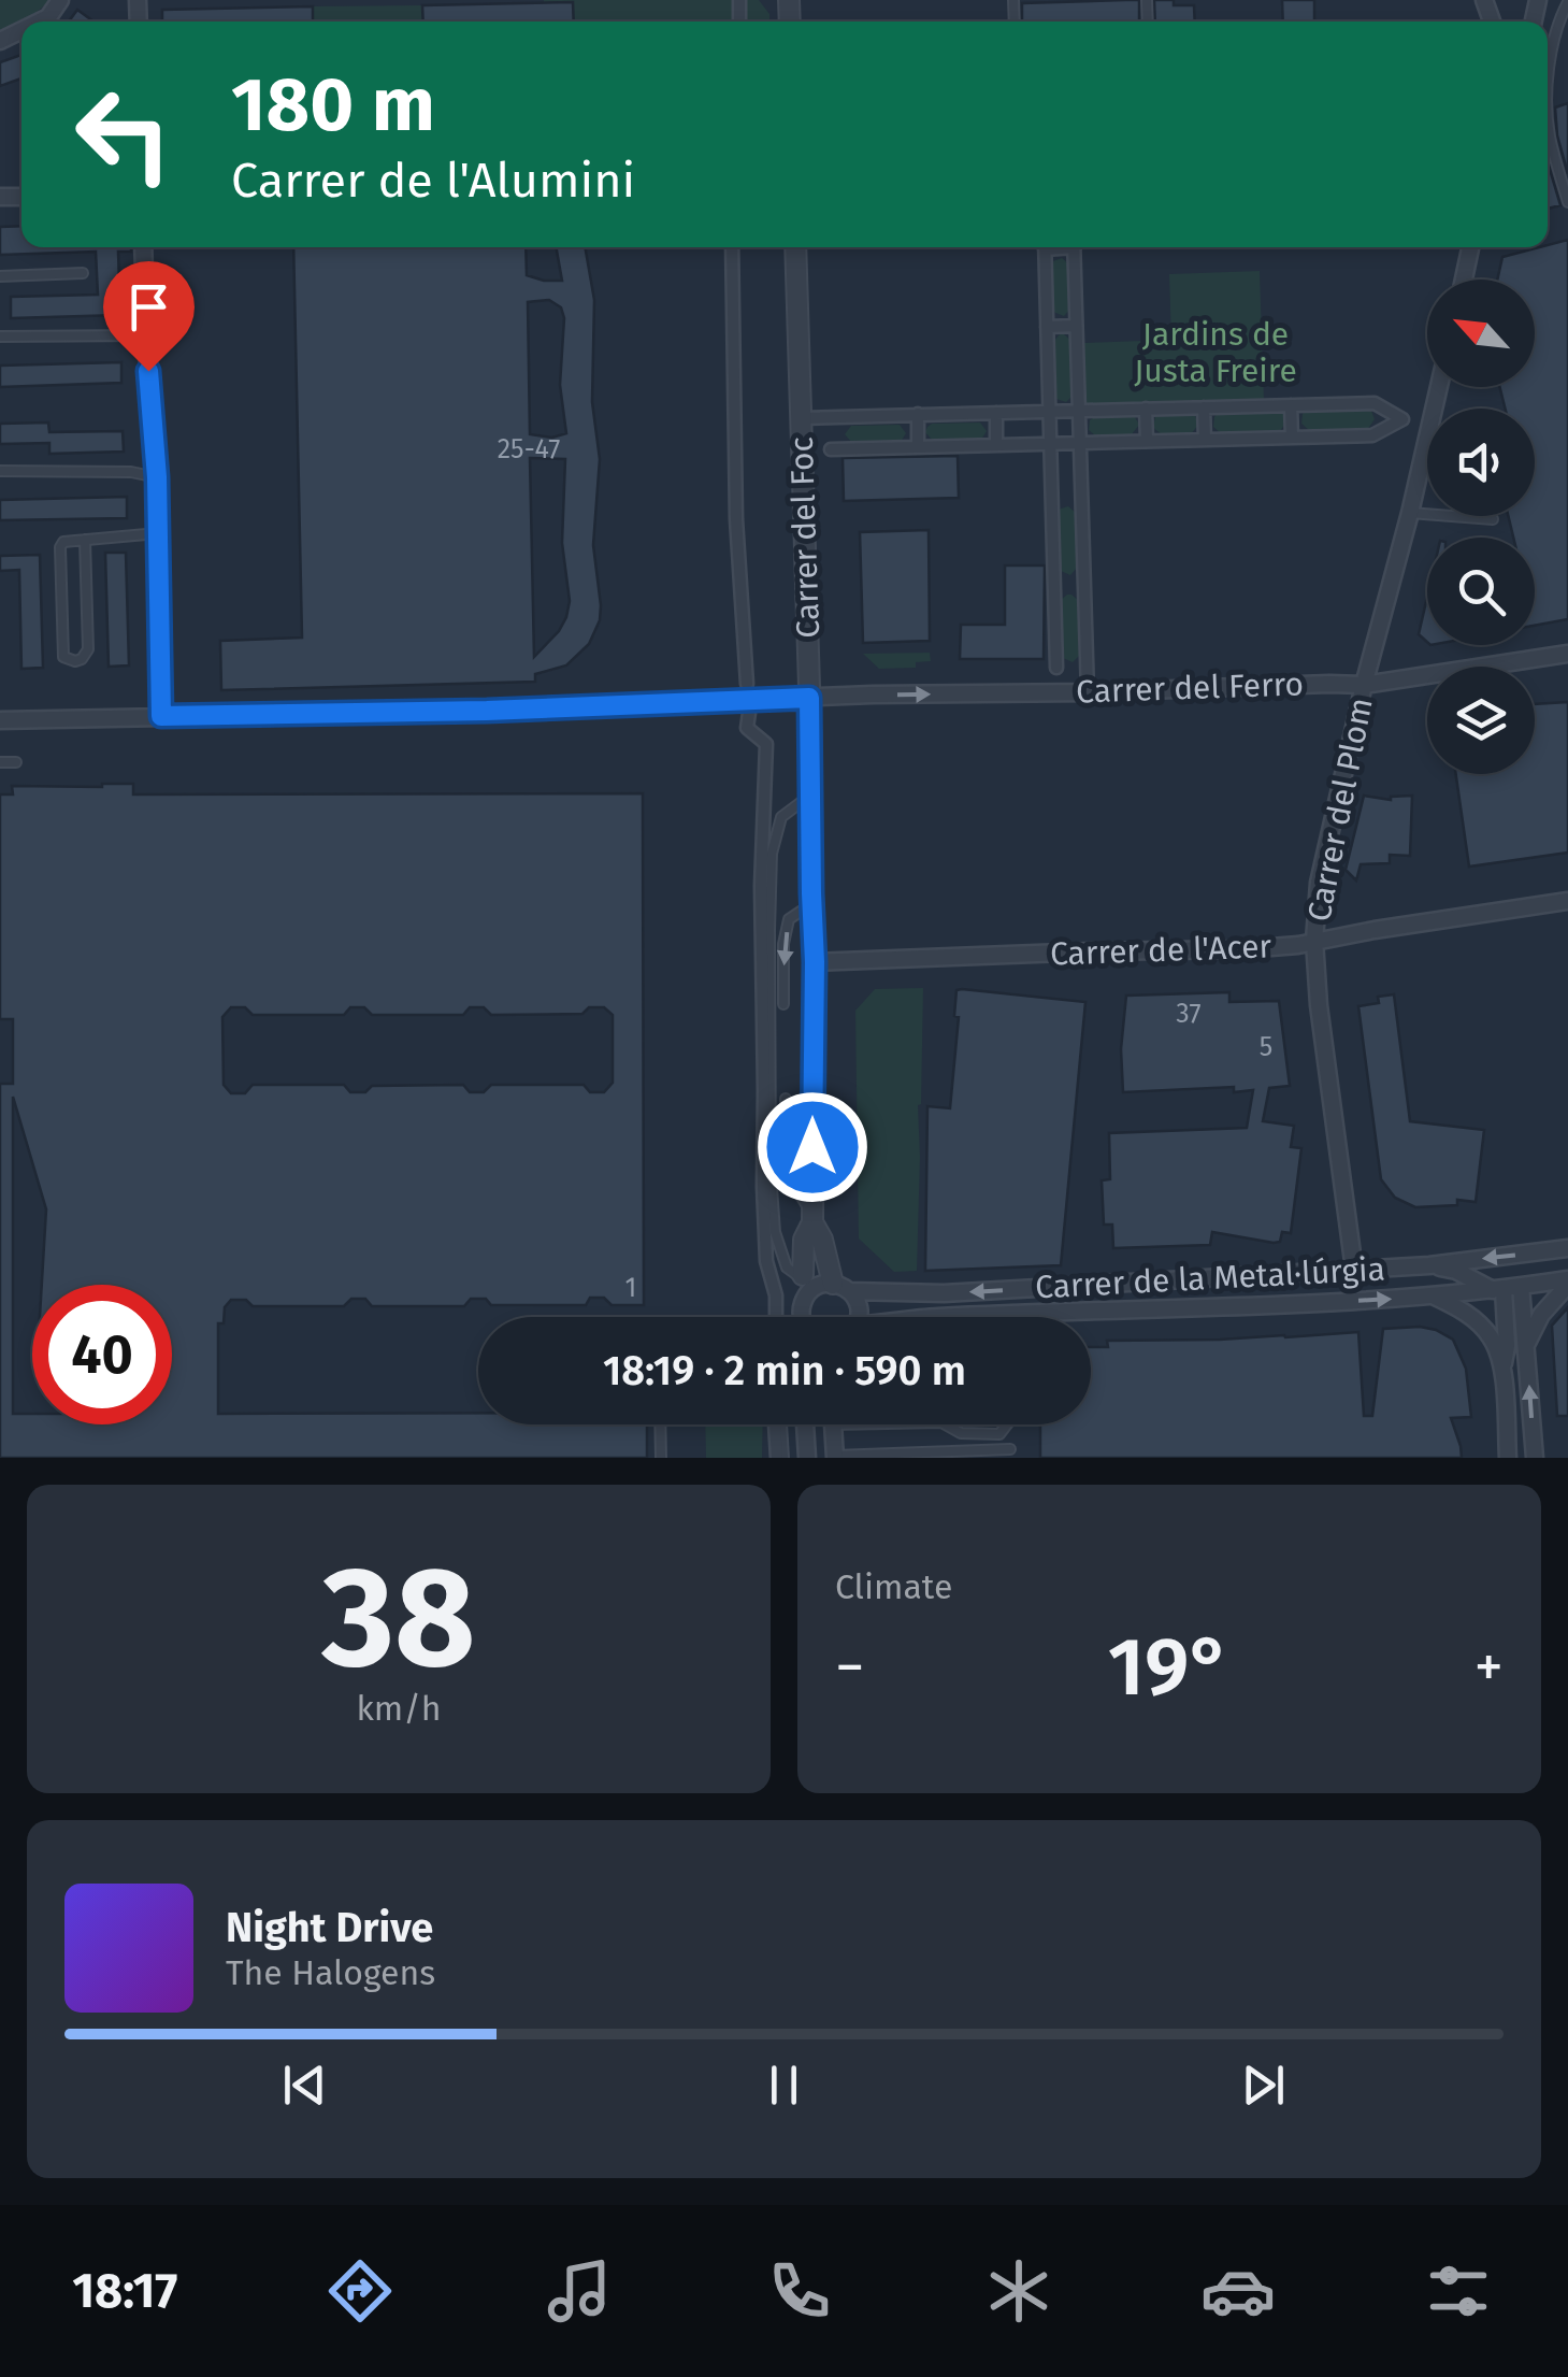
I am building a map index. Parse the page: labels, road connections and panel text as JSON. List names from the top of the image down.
{
  "streets": {
    "street": [
      "Carrer del Foc",
      "Carrer del Ferro",
      "Carrer del Plom",
      "Carrer de l'Acer",
      "Carrer de la Metal·lúrgia"
    ]
  },
  "crossings": [
    ["Carrer del Foc", "Carrer del Ferro"],
    ["Carrer del Foc", "Carrer de l'Acer"],
    ["Carrer del Foc", "Carrer de la Metal·lúrgia"],
    ["Carrer del Ferro", "Carrer del Plom"],
    ["Carrer del Plom", "Carrer de l'Acer"],
    ["Carrer del Plom", "Carrer de la Metal·lúrgia"]
  ],
  "parks": ["Jardins de Justa Freire"],
  "house_numbers": [
    "25-47",
    "37",
    "5",
    "1"
  ],
  "north": "top left",
  "page": {
    "turn": ["180 m", "Carrer de l'Alumini"],
    "limit": "40",
    "trip": "18:19 · 2 min · 590 m",
    "tile": [
      ["38", "km/h"],
      "Climate"
    ],
    "heat": ["−", "19°", "+"],
    "song": ["Night Drive", "The Halogens"],
    "tabs": "18:17"
  }
}
